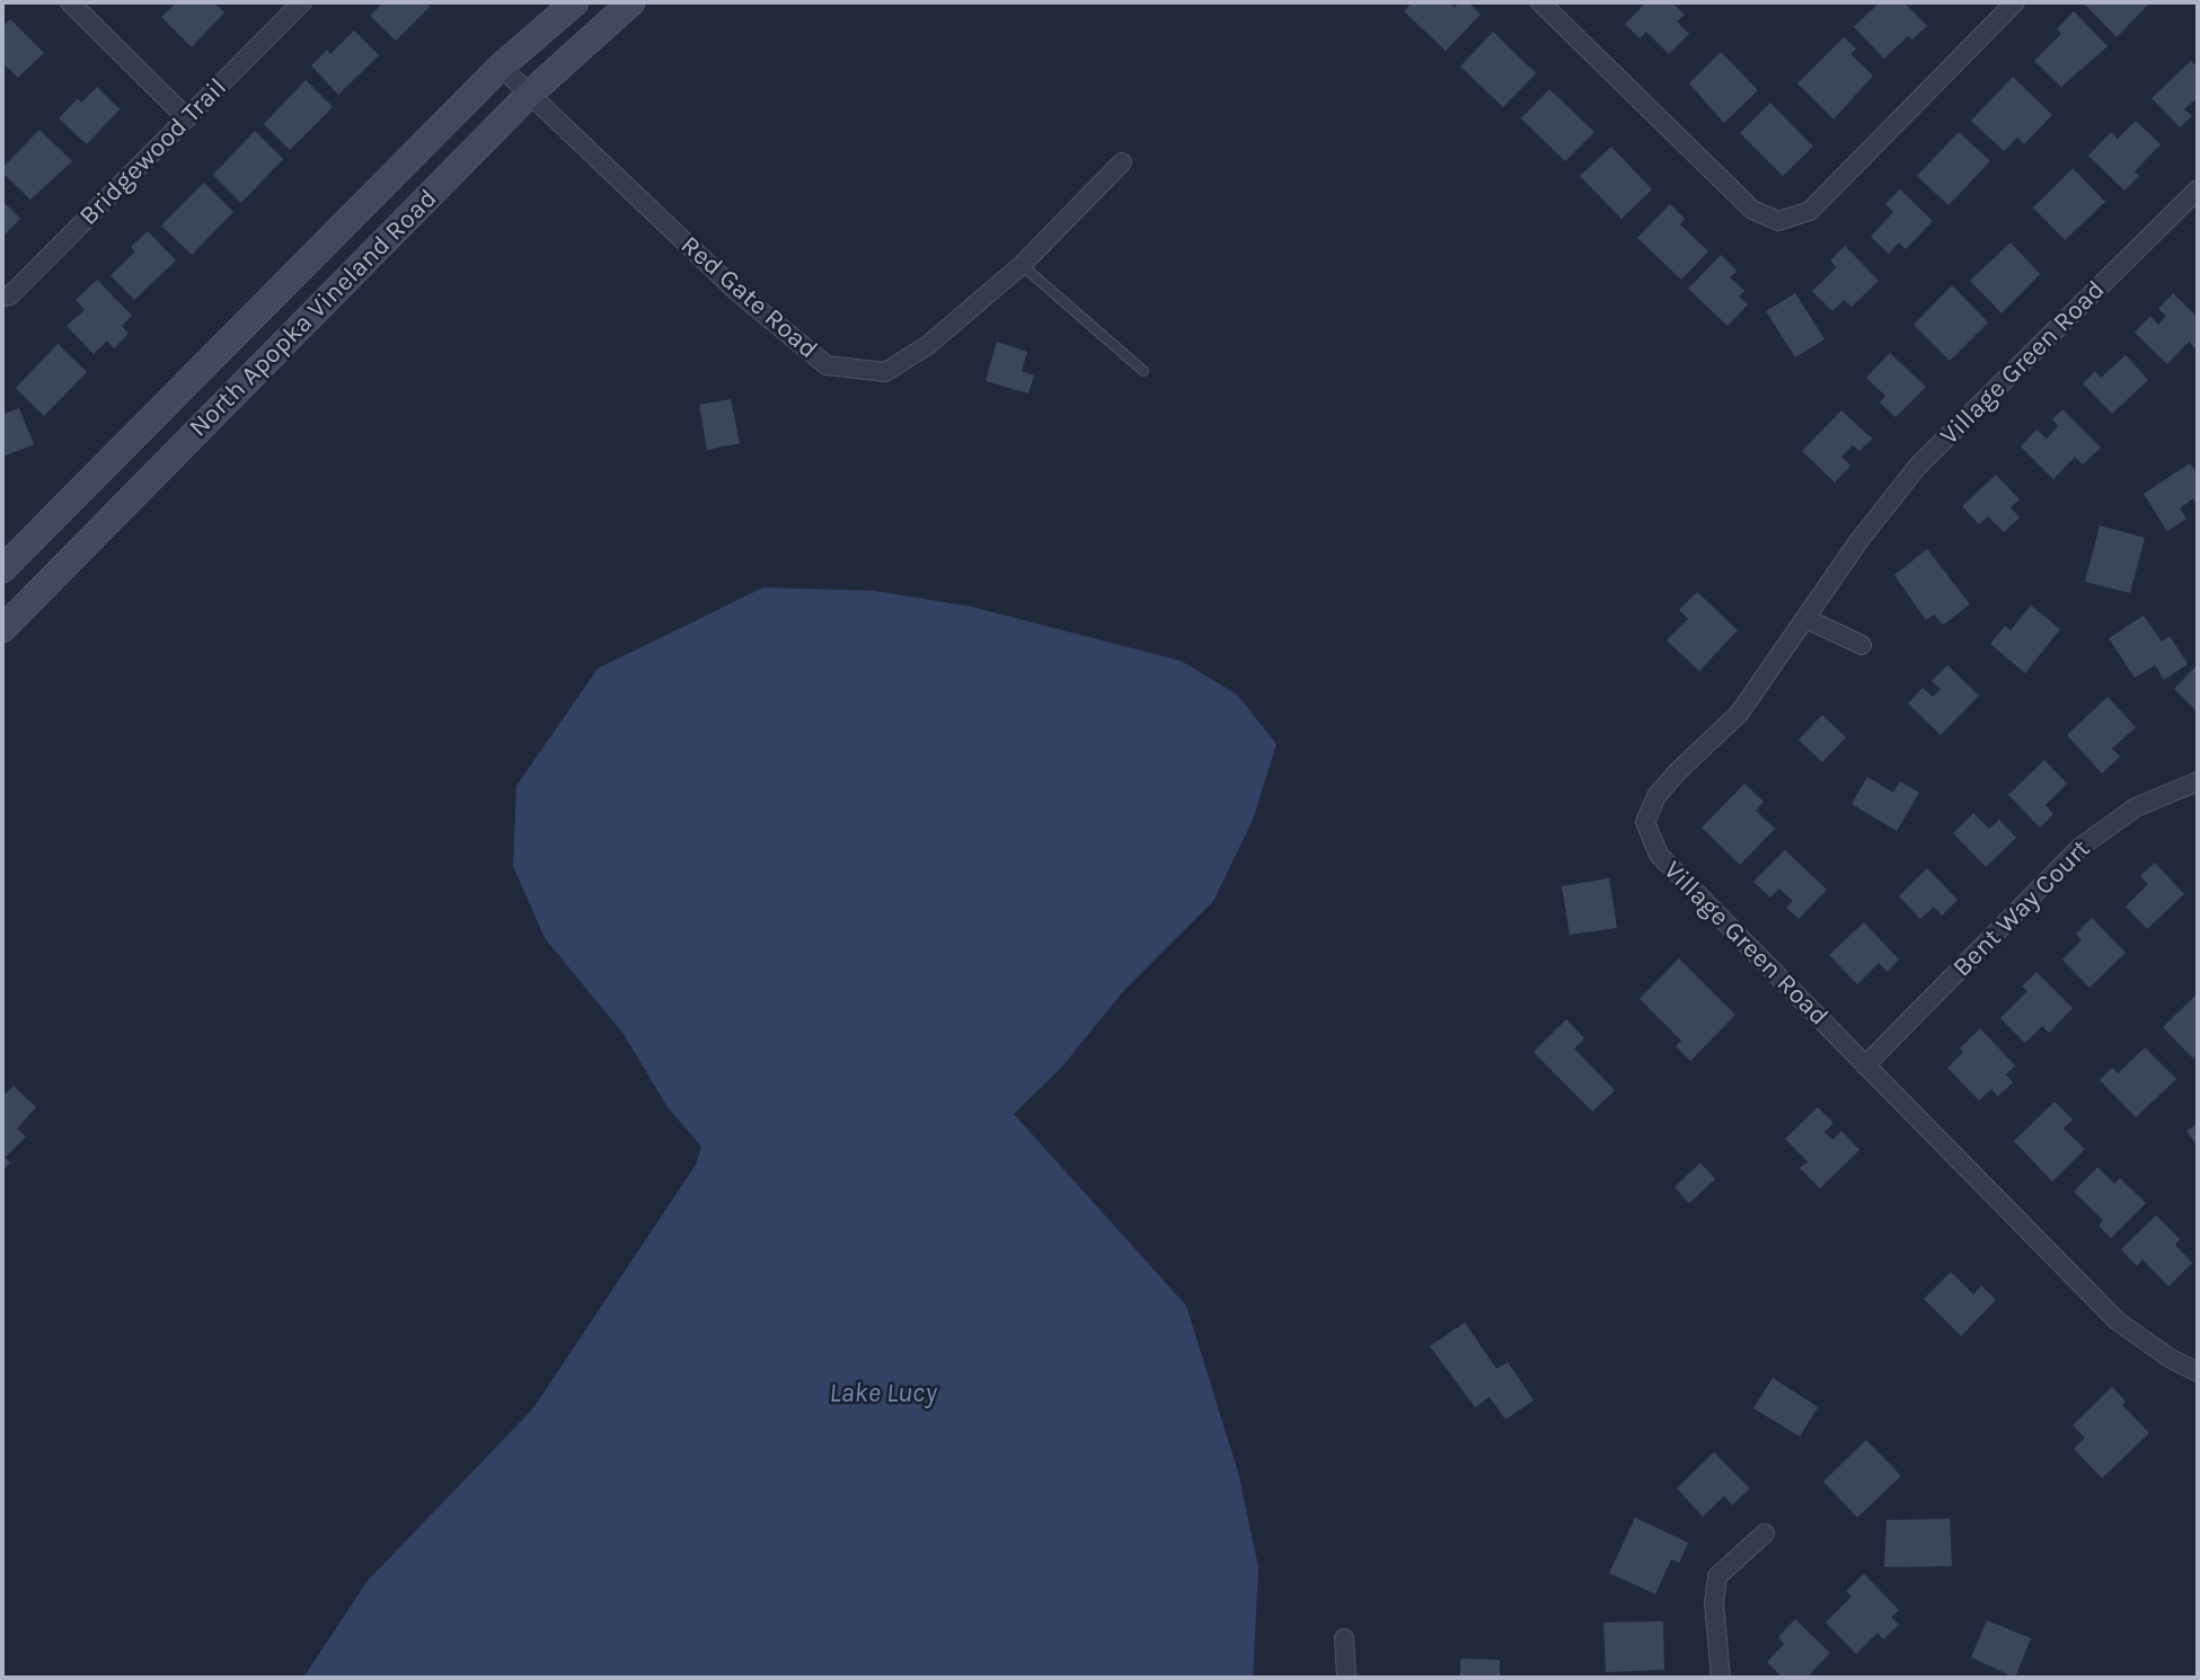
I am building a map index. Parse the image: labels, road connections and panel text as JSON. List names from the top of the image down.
{
  "streets": {
    "street": [
      "Bridgewood Trail",
      "Red Gate Road",
      "North Apopka Vineland Road",
      "Village Green Road",
      "Bent Way Court"
    ]
  },
  "crossings": [
    ["Red Gate Road", "North Apopka Vineland Road"],
    ["Village Green Road", "Bent Way Court"]
  ],
  "water": ["Lake Lucy"]
}
